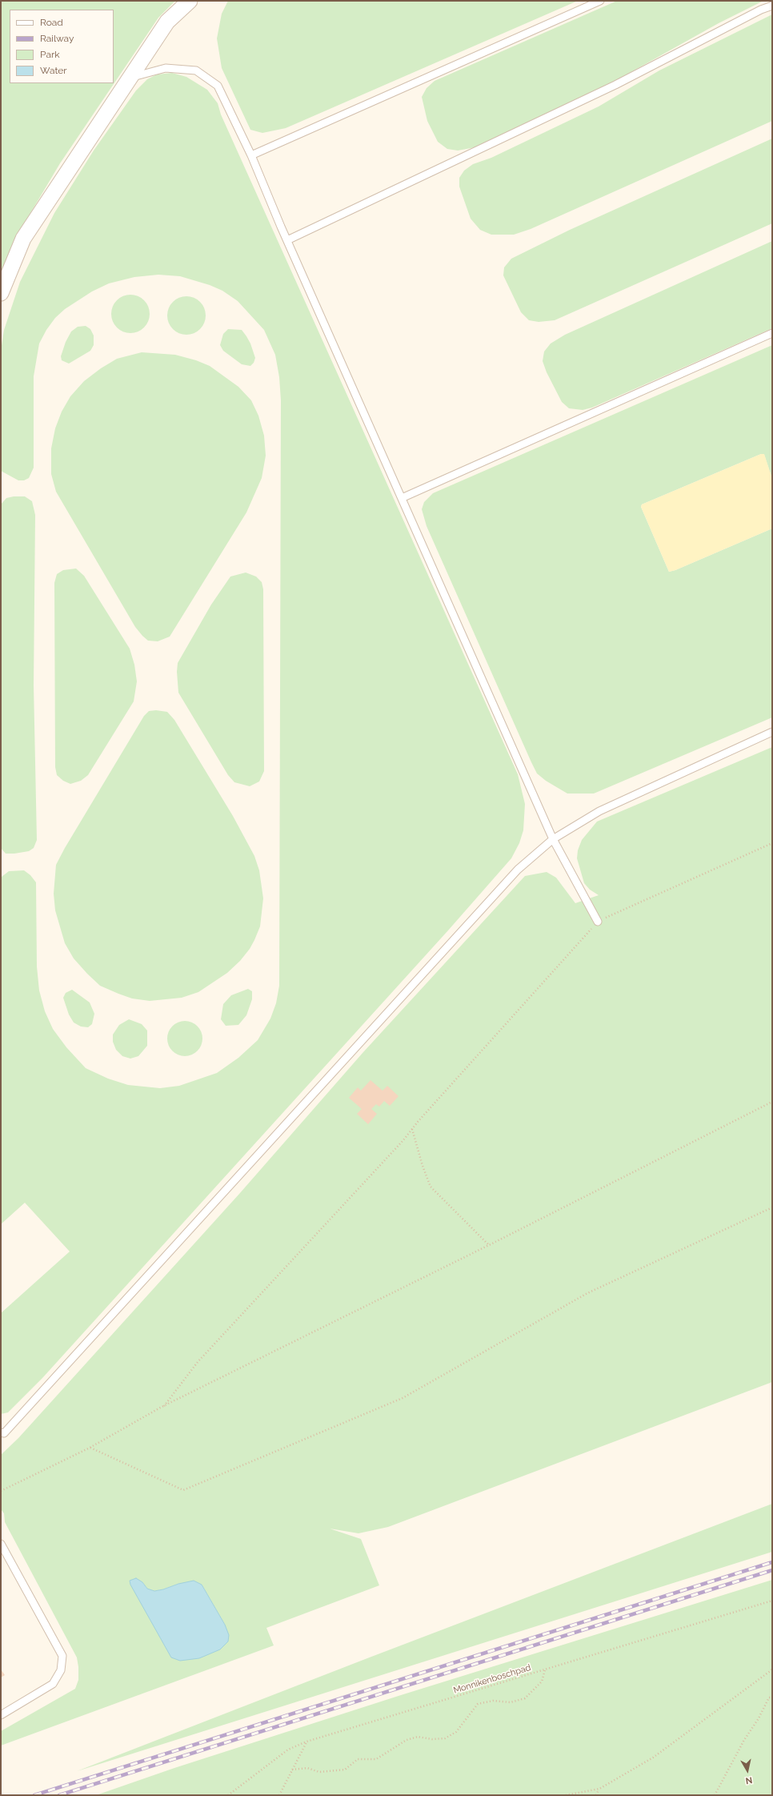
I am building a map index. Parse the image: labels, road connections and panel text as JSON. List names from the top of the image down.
{
  "streets": {
    "path": ["Monnikenboschpad"]
  },
  "legend": [
    "Road",
    "Railway",
    "Park",
    "Water"
  ],
  "north": "bottom"
}
